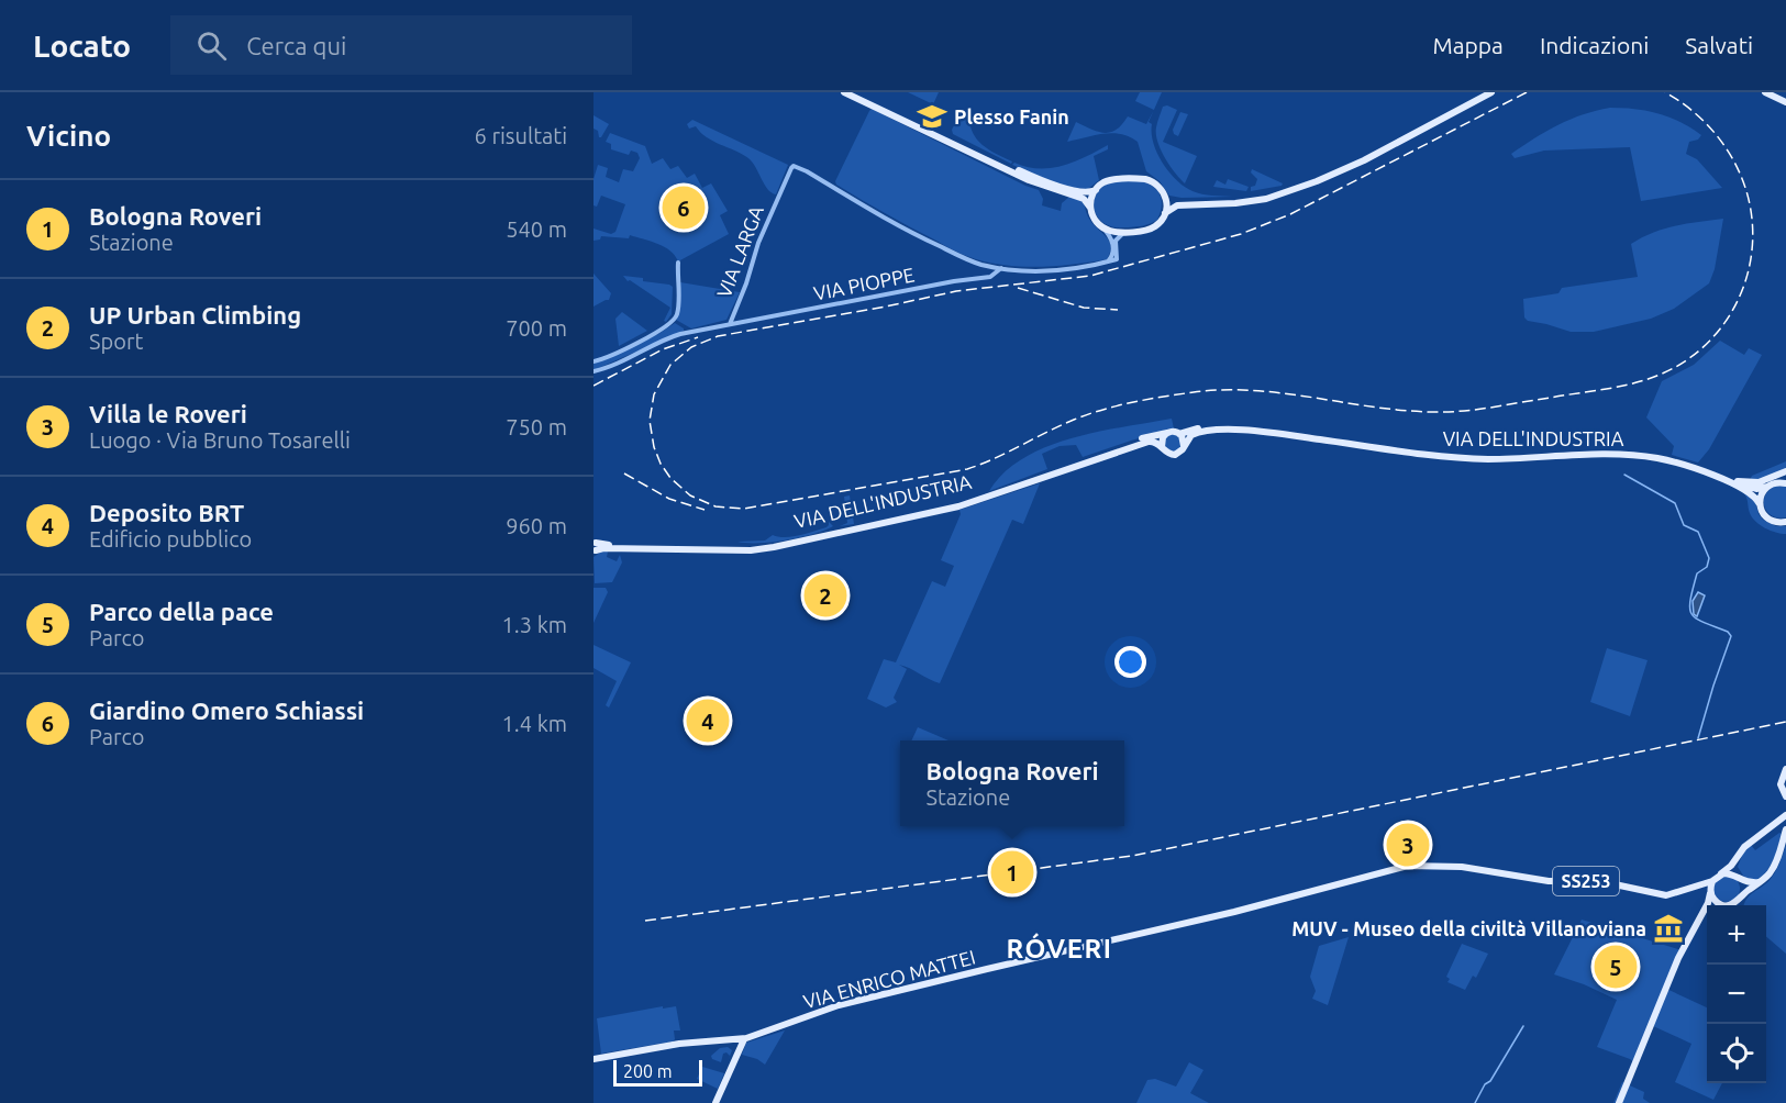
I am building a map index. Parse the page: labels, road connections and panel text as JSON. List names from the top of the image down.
{
  "streets": {
    "main road": ["VIA DELL'INDUSTRIA", "SS253", "VIA ENRICO MATTEI"],
    "street": ["VIA LARGA", "VIA PIOPPE"]
  },
  "crossings": [
    ["VIA LARGA", "VIA PIOPPE"],
    ["SS253", "VIA ENRICO MATTEI"]
  ],
  "districts": ["RÓVERI"],
  "places": {
    "school or university": ["Plesso Fanin"],
    "museum": ["MUV - Museo della civiltà Villanoviana"]
  },
  "scale_bar": "200 m",
  "page": {
    "header": "Locato",
    "search": "Cerca qui",
    "nav": ["Mappa", "Indicazioni", "Salvati"],
    "heading": ["Vicino", "6 risultati"],
    "list": [
      {
        "mark": "1",
        "name": "Bologna Roveri",
        "note": "Stazione",
        "value": "540 m"
      },
      {
        "mark": "2",
        "name": "UP Urban Climbing",
        "note": "Sport",
        "value": "700 m"
      },
      {
        "mark": "3",
        "name": "Villa le Roveri",
        "note": "Luogo · Via Bruno Tosarelli",
        "value": "750 m"
      },
      {
        "mark": "4",
        "name": "Deposito BRT",
        "note": "Edificio pubblico",
        "value": "960 m"
      },
      {
        "mark": "5",
        "name": "Parco della pace",
        "note": "Parco",
        "value": "1.3 km"
      },
      {
        "mark": "6",
        "name": "Giardino Omero Schiassi",
        "note": "Parco",
        "value": "1.4 km"
      }
    ],
    "pins": [
      "6",
      "2",
      "4",
      "3",
      "1",
      "5"
    ],
    "popup": ["Bologna Roveri", "Stazione"],
    "map_buttons": ["+", "−"],
    "scale": "200 m"
  }
}
